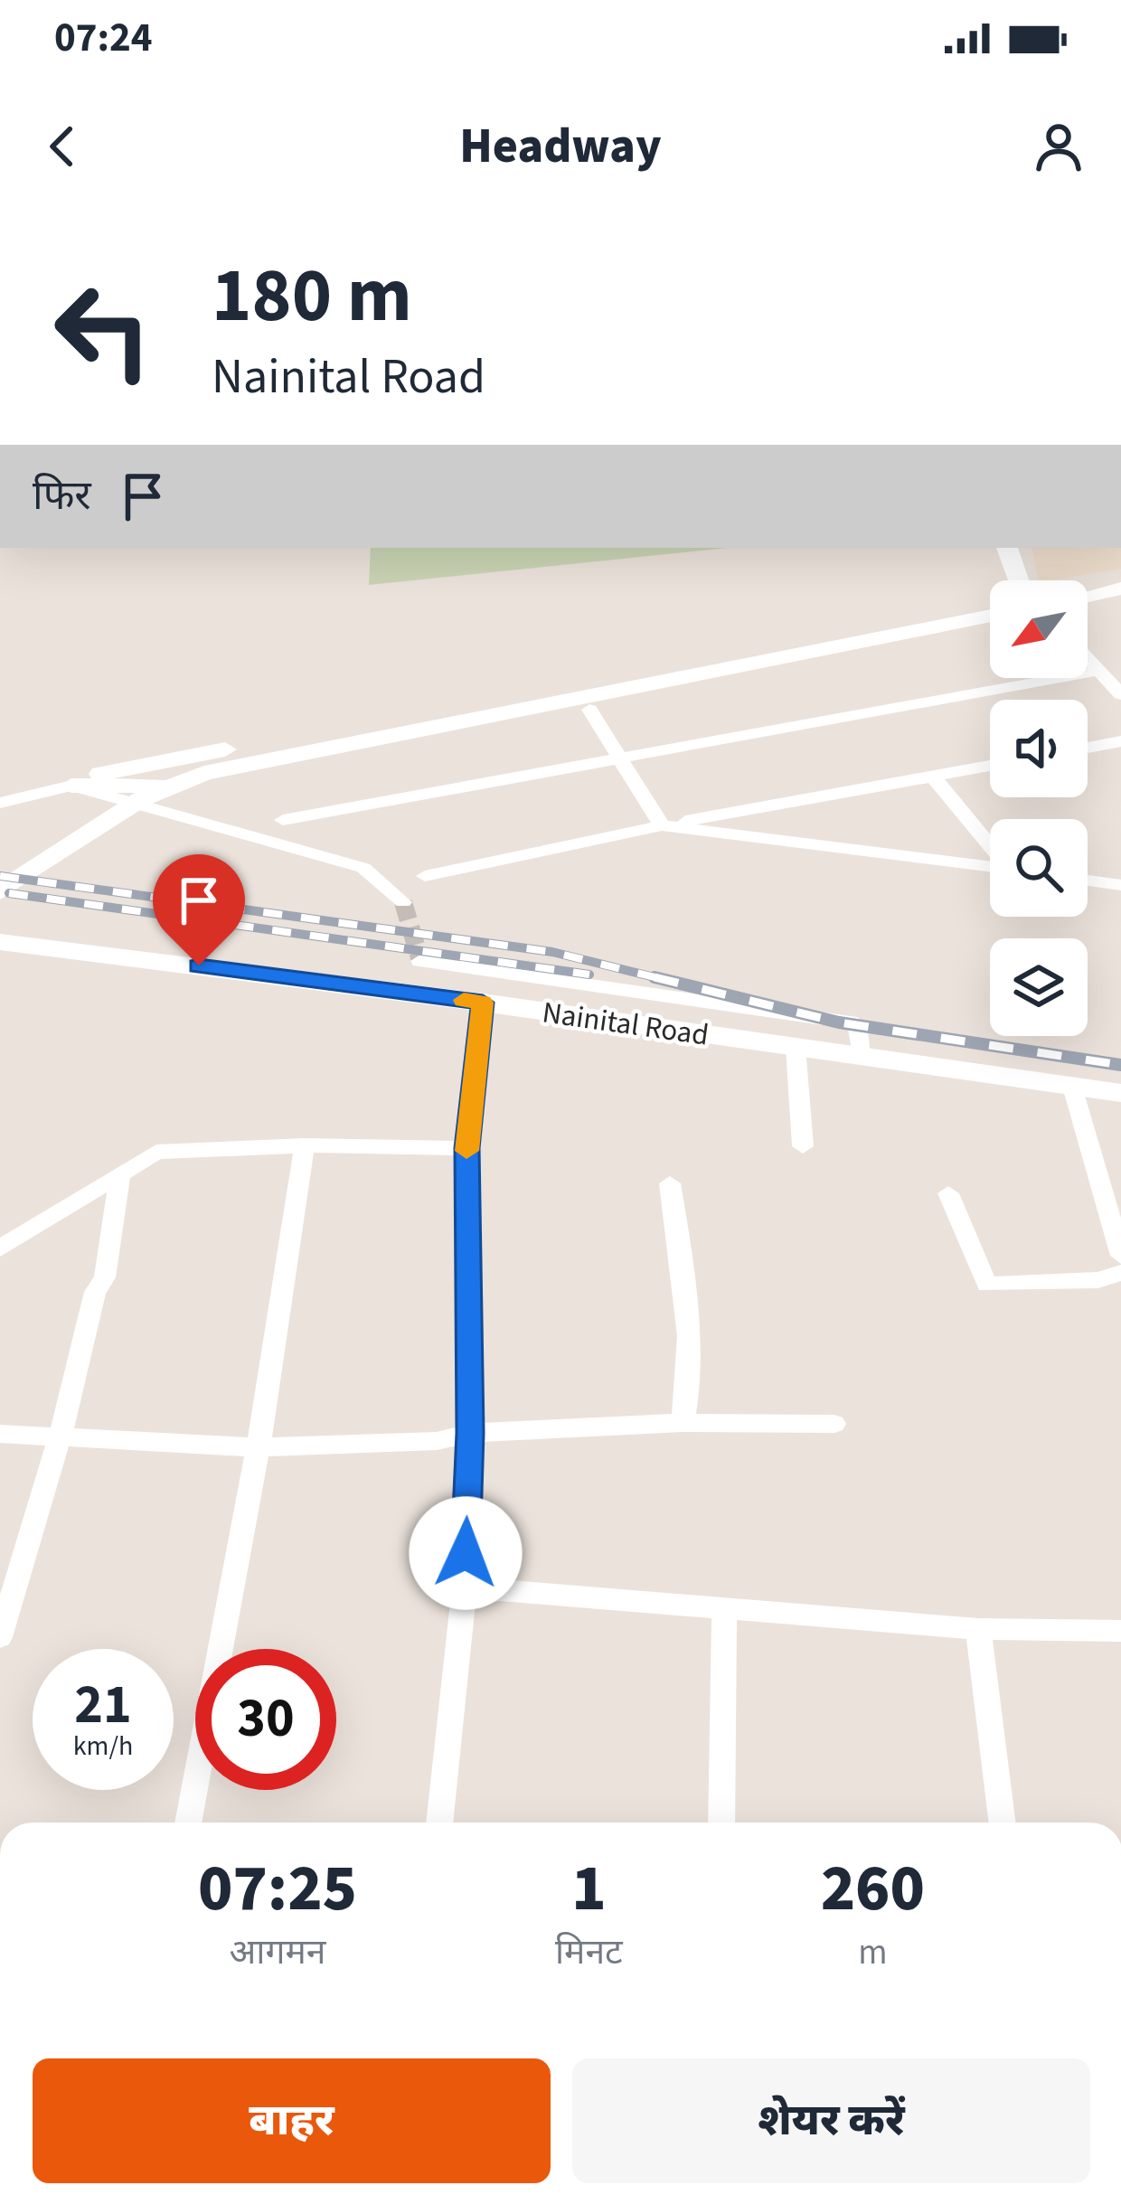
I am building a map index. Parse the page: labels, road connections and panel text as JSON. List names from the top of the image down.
{
  "streets": {
    "street": ["Nainital Road"]
  },
  "north": "bottom left",
  "page": {
    "status": "07:24",
    "header": "Headway",
    "turn": ["180 m", "Nainital Road"],
    "then": "फिर",
    "speed": "21 km/h",
    "limit": "30",
    "eta": [
      "07:25",
      "आगमन",
      "1",
      "मिनट",
      "260",
      "m"
    ],
    "buttons": ["बाहर", "शेयर करें"]
  }
}
